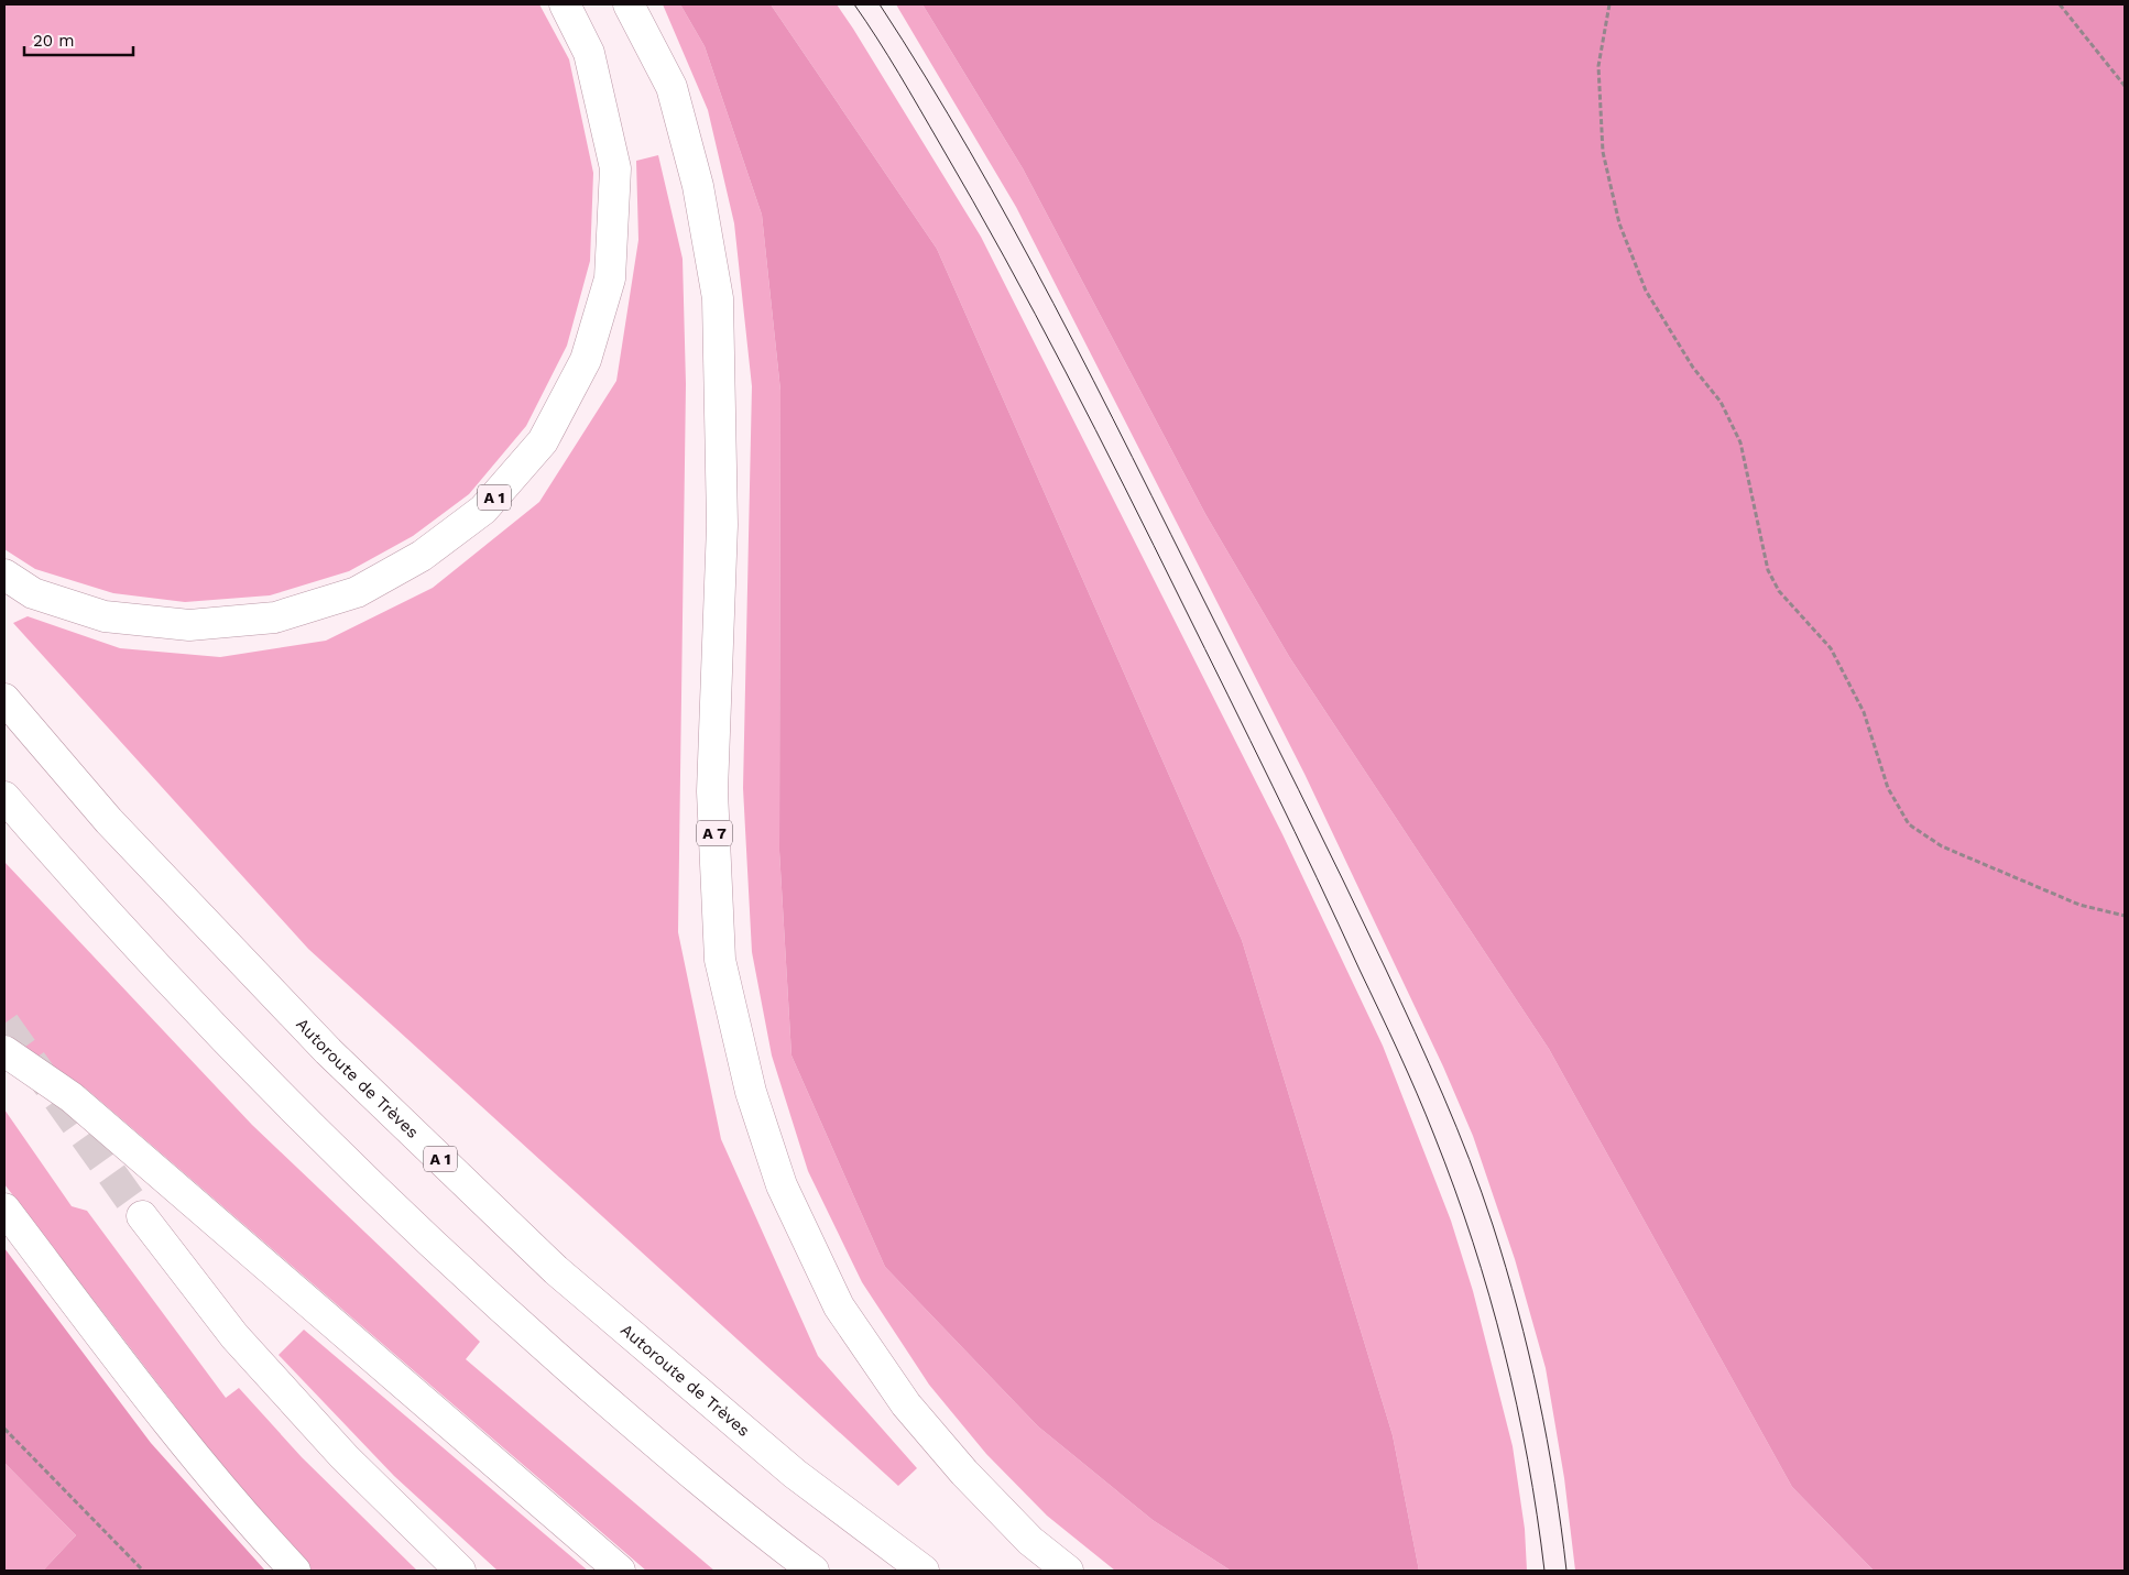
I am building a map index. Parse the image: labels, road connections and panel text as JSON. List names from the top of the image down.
{
  "streets": {
    "highway": ["A 1", "A 7", "Autoroute de Trèves"]
  },
  "scale_bar": "20 m"
}
